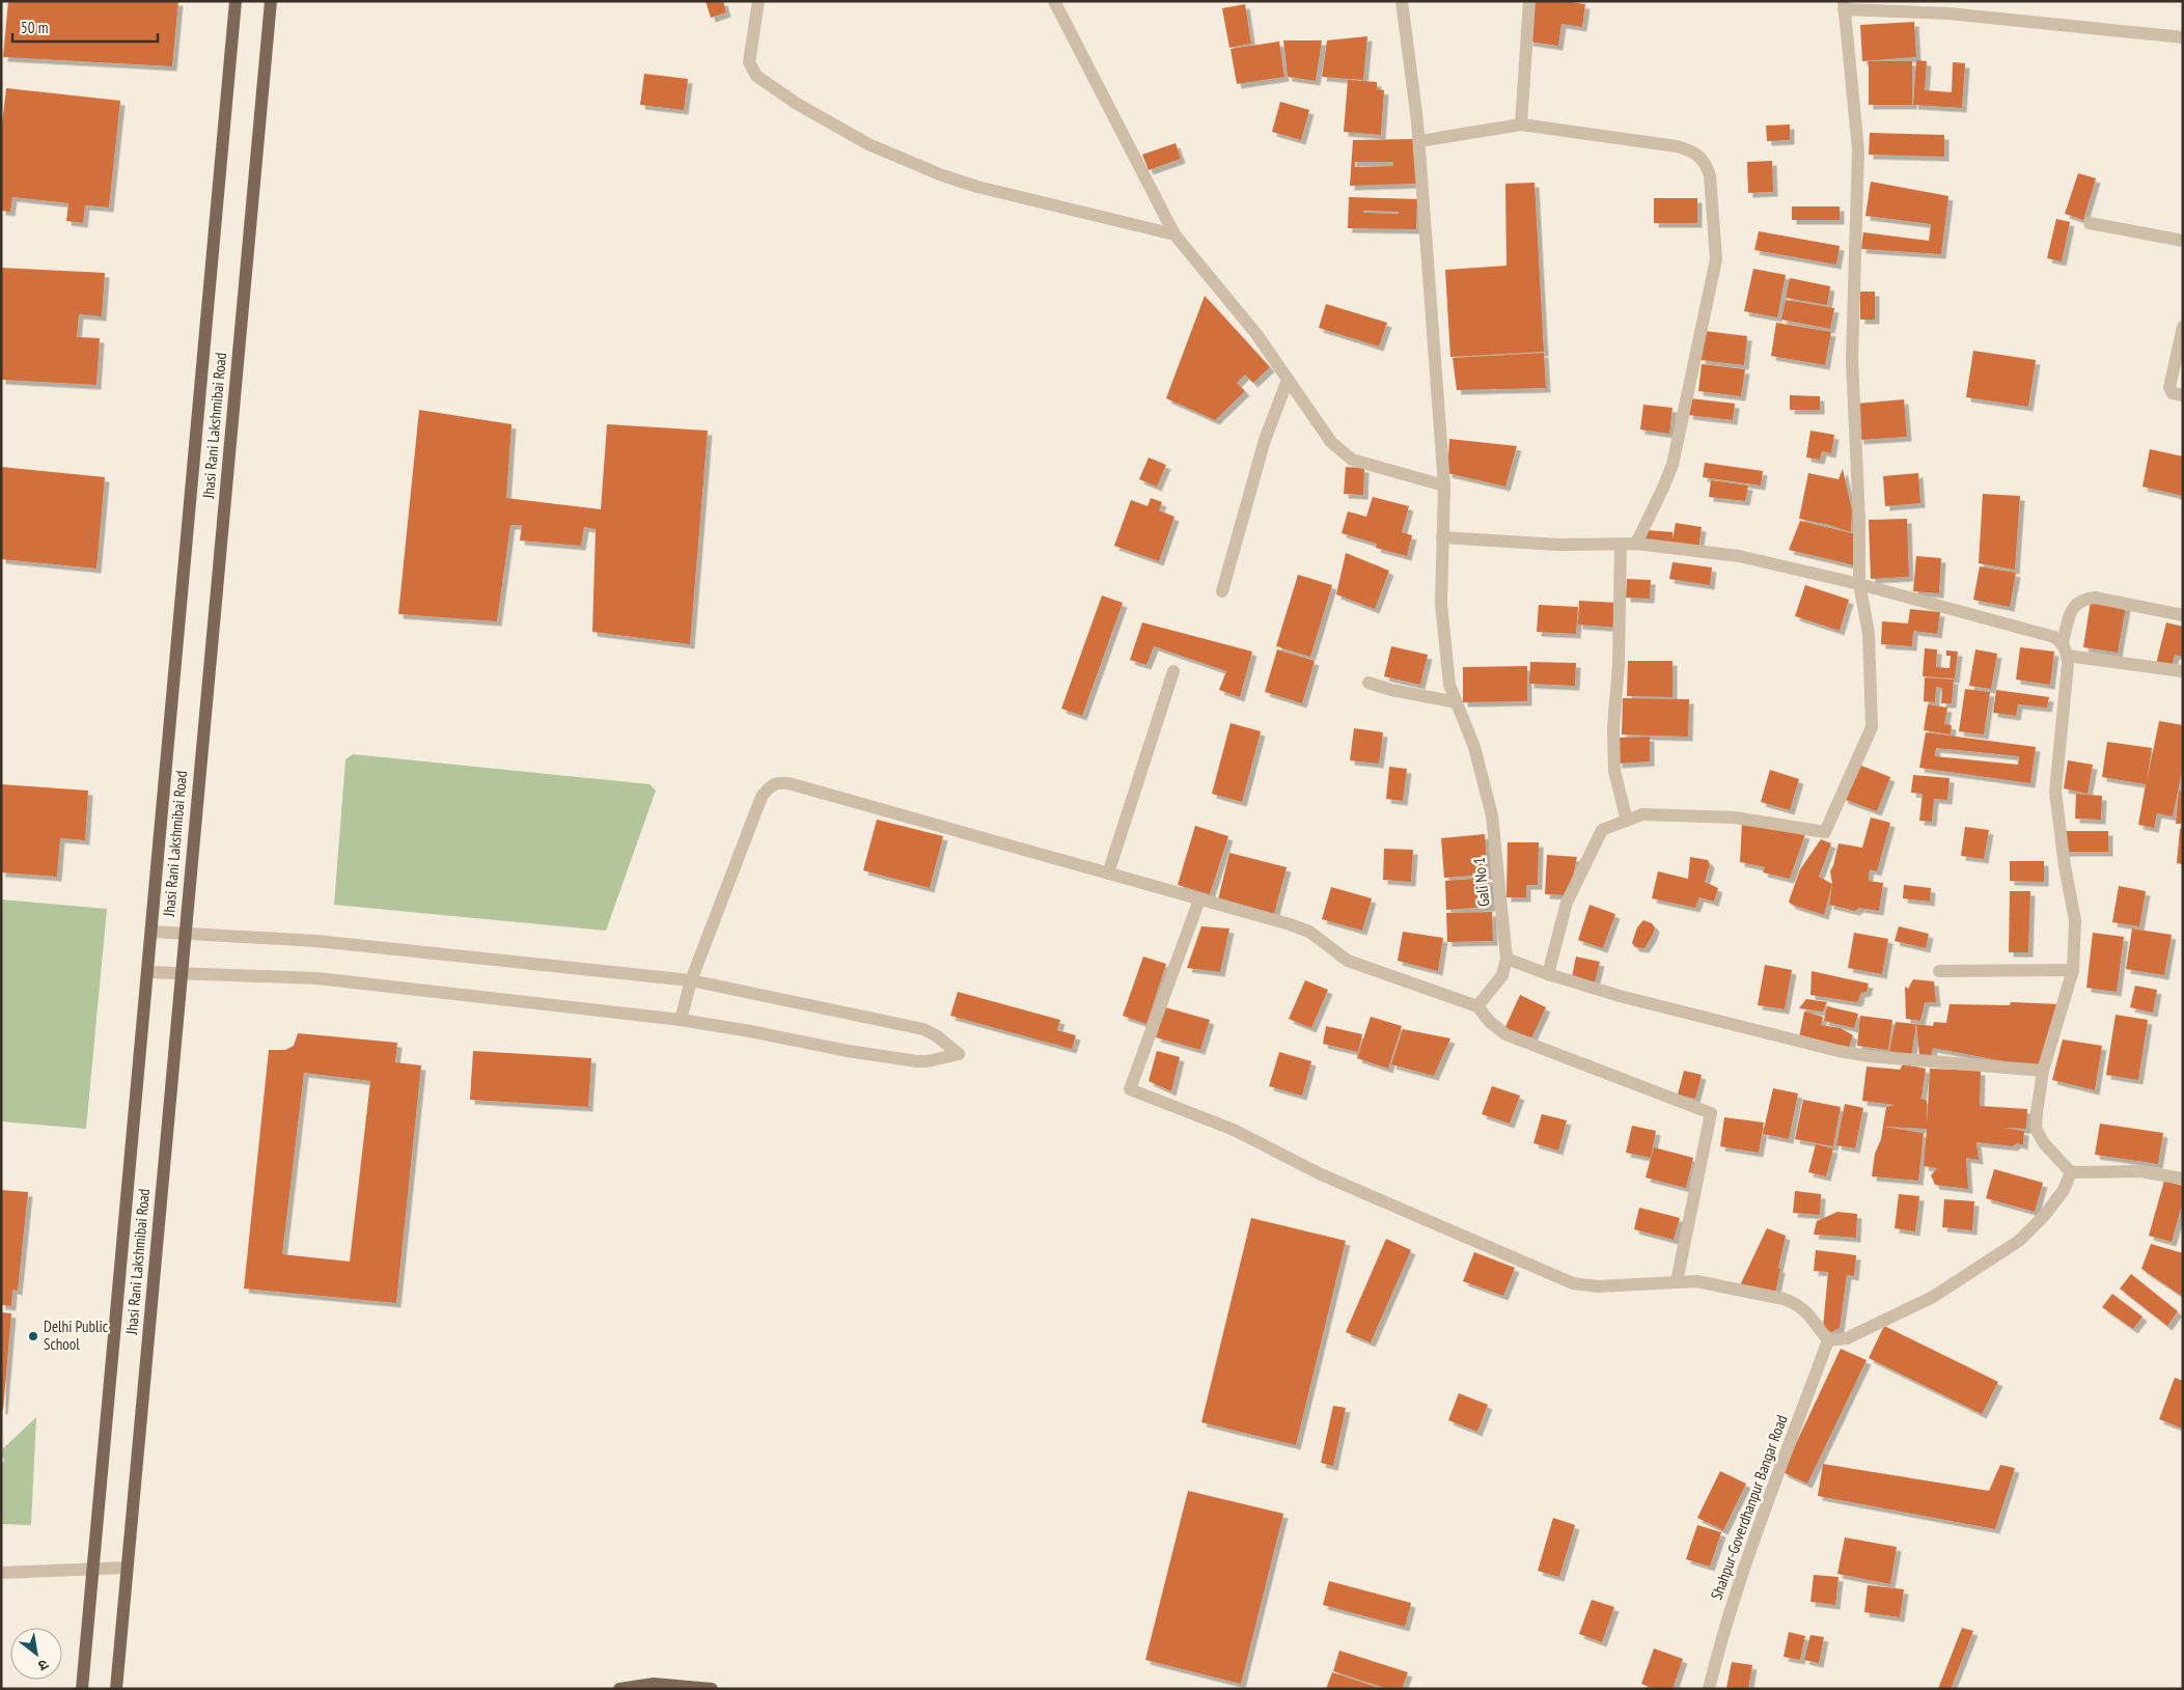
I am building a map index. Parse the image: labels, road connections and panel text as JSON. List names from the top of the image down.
{
  "streets": {
    "main road": ["Jhasi Rani Lakshmibai Road"],
    "street": ["Gali No 1", "Shahpur-Goverdhanpur Bangar Road"]
  },
  "places": ["Delhi Public School"],
  "scale_bar": "50 m",
  "north": "bottom right"
}
